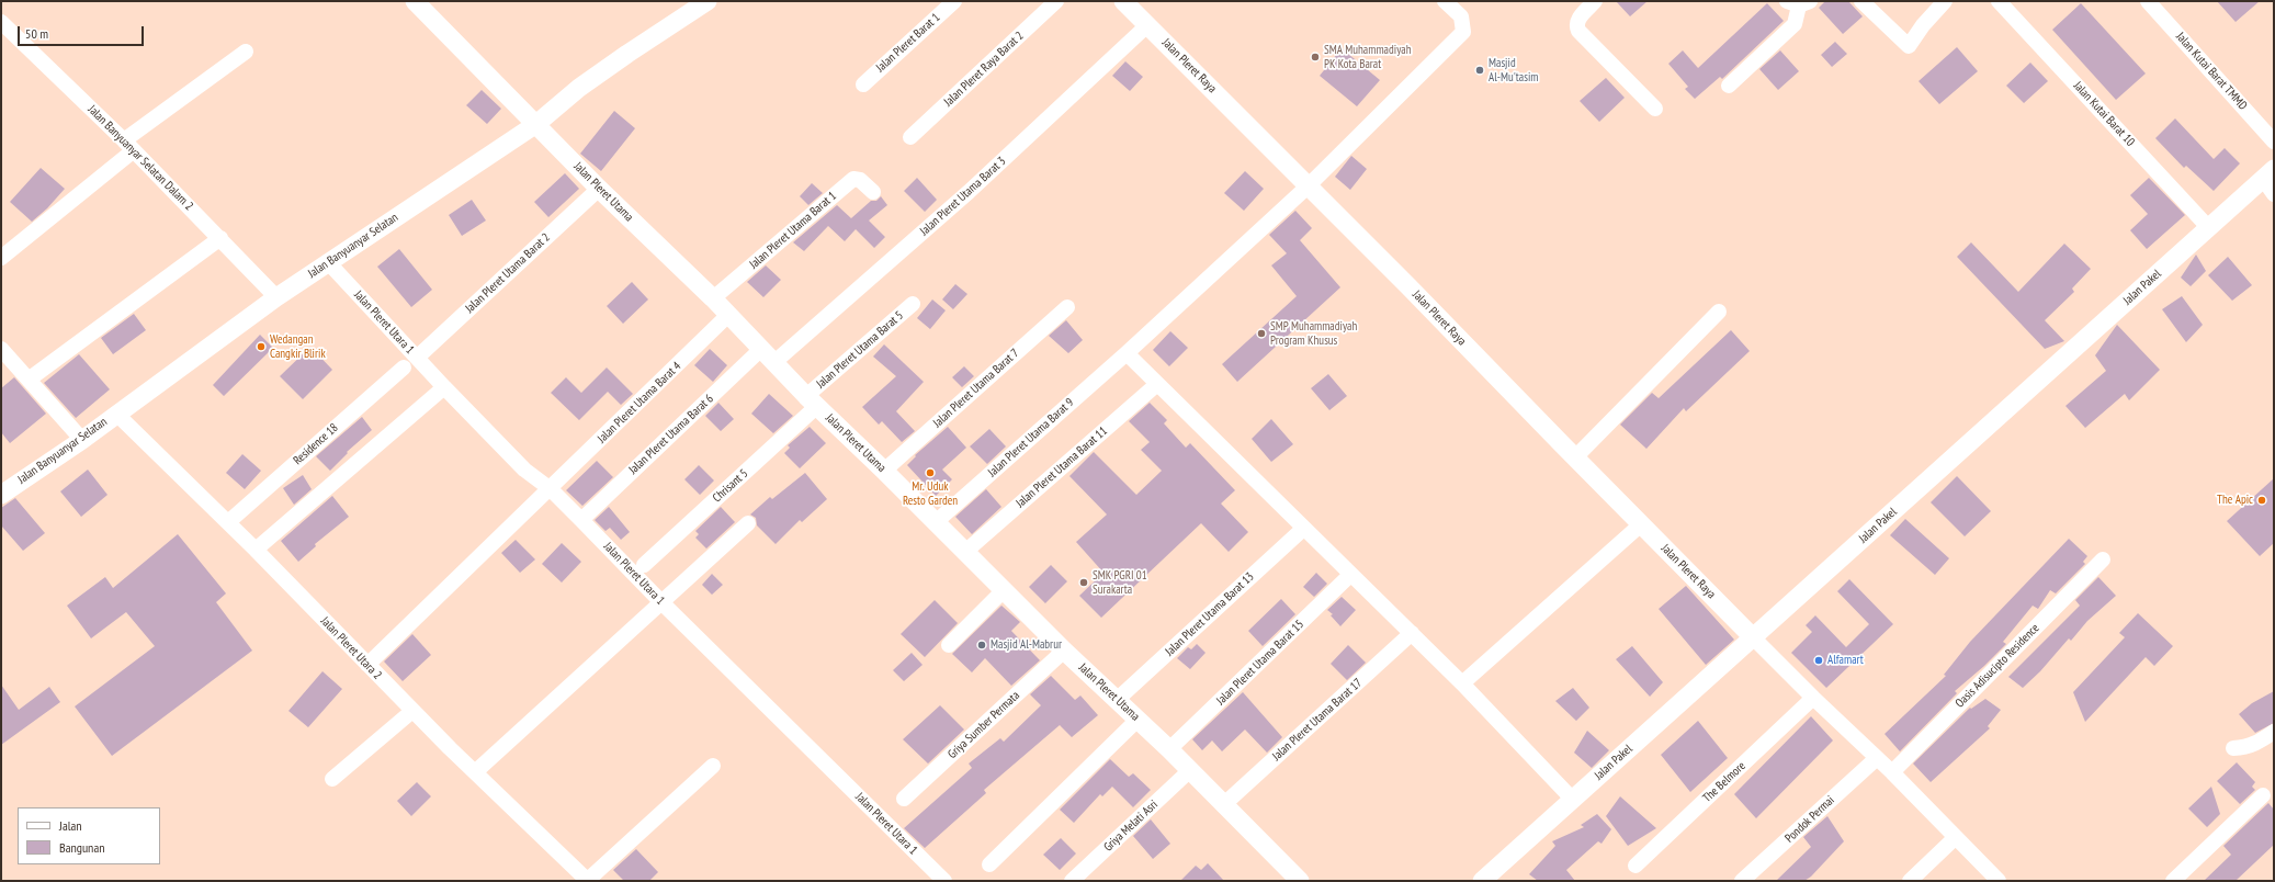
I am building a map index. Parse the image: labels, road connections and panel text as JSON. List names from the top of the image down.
{
  "streets": {
    "street": [
      "Jalan Pleret Barat 1",
      "Jalan Pleret Raya",
      "Jalan Pleret Raya Barat 2",
      "Jalan Kutai Barat TMMD",
      "Jalan Kutai Barat 10",
      "Jalan Banyuanyar Selatan Dalam 2",
      "Jalan Pleret Utama",
      "Jalan Pleret Utama Barat 3",
      "Jalan Pleret Utama Barat 1",
      "Jalan Banyuanyar Selatan",
      "Jalan Pleret Utama Barat 2",
      "Jalan Pakel",
      "Jalan Pleret Utara 1",
      "Jalan Pleret Utama Barat 5",
      "Jalan Pleret Utama Barat 7",
      "Jalan Pleret Utama Barat 4",
      "Jalan Pleret Utama Barat 6",
      "Jalan Pleret Utama Barat 9",
      "Residence 18",
      "Jalan Pleret Utama Barat 11",
      "Chrisant 5",
      "Jalan Pleret Utama Barat 13",
      "Jalan Pleret Utara 2",
      "Jalan Pleret Utama Barat 15",
      "Oasis Adisucipto Residence",
      "Jalan Pleret Utama Barat 17",
      "Griya Sumber Permata",
      "The Belmore",
      "Pondok Permai",
      "Griya Melati Asri"
    ]
  },
  "crossings": [
    ["Jalan Pleret Raya", "Jalan Pleret Utama Barat 3"],
    ["Jalan Pleret Raya", "Jalan Pakel"],
    ["Jalan Pleret Raya", "Jalan Pleret Utama Barat 9"],
    ["Jalan Kutai Barat 10", "Jalan Pakel"],
    ["Jalan Banyuanyar Selatan Dalam 2", "Jalan Banyuanyar Selatan"],
    ["Jalan Pleret Utama", "Jalan Pleret Utama Barat 3"],
    ["Jalan Pleret Utama", "Jalan Pleret Utama Barat 1"],
    ["Jalan Pleret Utama", "Jalan Banyuanyar Selatan"],
    ["Jalan Pleret Utama", "Jalan Pleret Utama Barat 2"],
    ["Jalan Pleret Utama", "Jalan Pleret Utama Barat 5"],
    ["Jalan Pleret Utama", "Jalan Pleret Utama Barat 7"],
    ["Jalan Pleret Utama", "Jalan Pleret Utama Barat 4"],
    ["Jalan Pleret Utama", "Jalan Pleret Utama Barat 6"],
    ["Jalan Pleret Utama", "Jalan Pleret Utama Barat 9"],
    ["Jalan Pleret Utama", "Jalan Pleret Utama Barat 11"],
    ["Jalan Pleret Utama", "Chrisant 5"],
    ["Jalan Pleret Utama", "Jalan Pleret Utama Barat 13"],
    ["Jalan Pleret Utama", "Jalan Pleret Utama Barat 15"],
    ["Jalan Pleret Utama", "Jalan Pleret Utama Barat 17"],
    ["Jalan Pleret Utama", "Griya Sumber Permata"],
    ["Jalan Pleret Utama", "Griya Melati Asri"],
    ["Jalan Banyuanyar Selatan", "Jalan Pleret Utara 1"],
    ["Jalan Banyuanyar Selatan", "Jalan Pleret Utara 2"],
    ["Jalan Pleret Utama Barat 2", "Jalan Pleret Utara 1"],
    ["Jalan Pleret Utara 1", "Jalan Pleret Utama Barat 4"],
    ["Jalan Pleret Utara 1", "Jalan Pleret Utama Barat 6"],
    ["Jalan Pleret Utama Barat 5", "Chrisant 5"],
    ["Jalan Pleret Utama Barat 4", "Jalan Pleret Utara 2"],
    ["Residence 18", "Jalan Pleret Utara 2"]
  ],
  "places": [
    "SMA Muhammadiyah PK Kota Barat",
    "Masjid Al-Mu'tasim",
    "SMP Muhammadiyah Program Khusus",
    "Wedangan Cangkir Blirik",
    "Mr. Uduk Resto Garden",
    "The Apic",
    "SMK PGRI 01 Surakarta",
    "Masjid Al-Mabrur",
    "Alfamart"
  ],
  "legend": ["Jalan", "Bangunan"],
  "scale_bar": "50 m"
}
